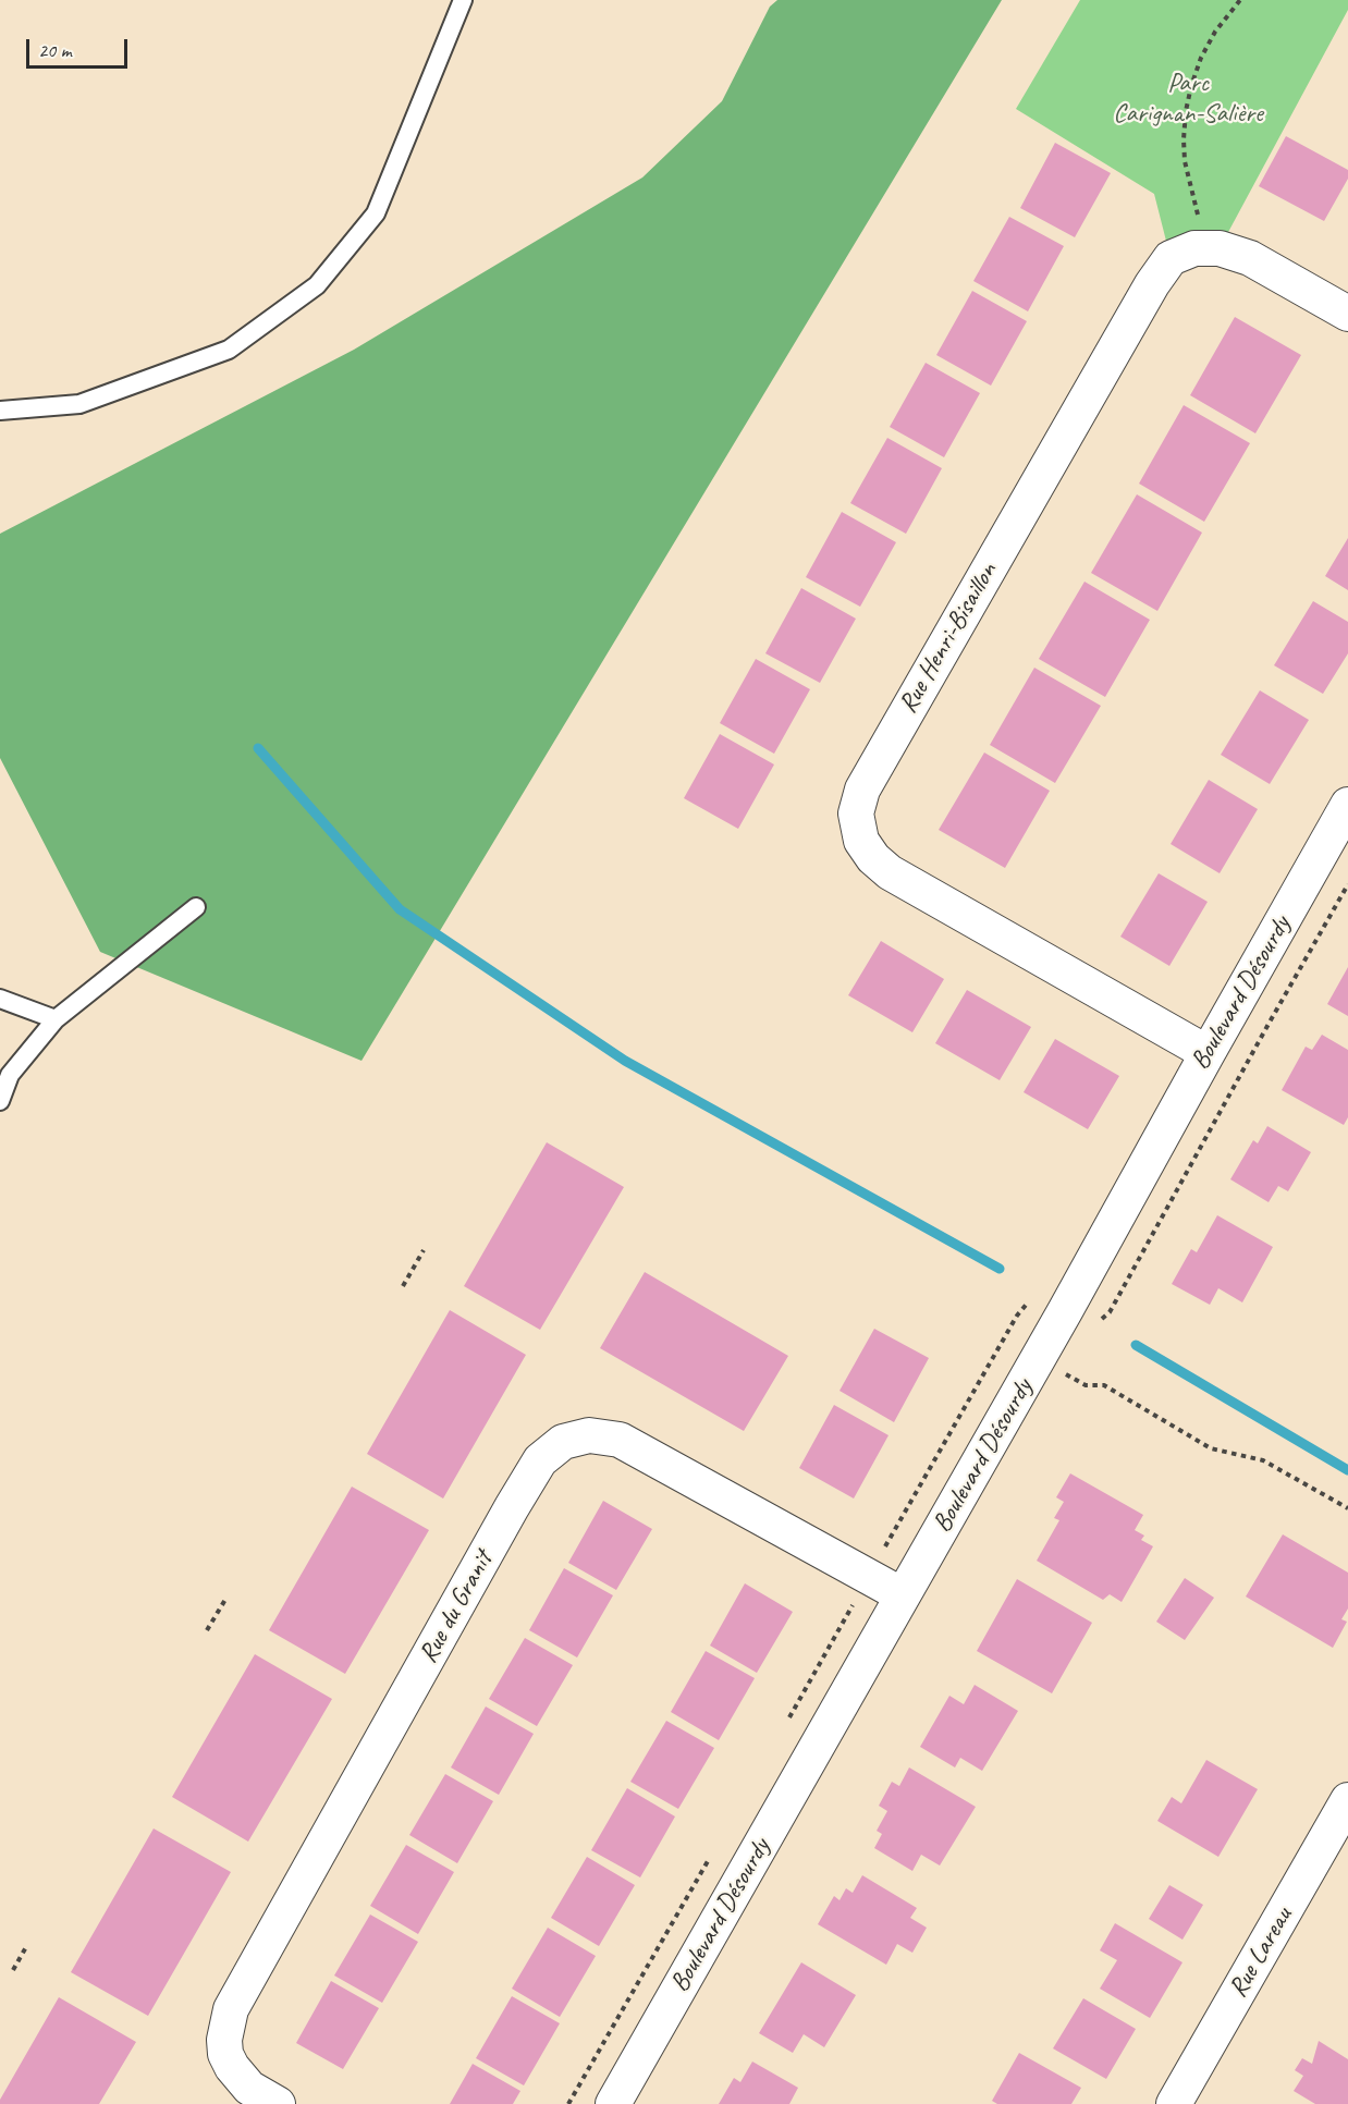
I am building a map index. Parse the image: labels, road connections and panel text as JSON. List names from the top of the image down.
{
  "streets": {
    "street": [
      "Rue Henri-Bisaillon",
      "Boulevard Désourdy",
      "Rue du Granit",
      "Rue Lareau"
    ]
  },
  "crossings": [
    ["Rue Henri-Bisaillon", "Boulevard Désourdy"],
    ["Boulevard Désourdy", "Rue du Granit"]
  ],
  "parks": ["Parc Carignan-Salière"],
  "scale_bar": "20 m"
}
